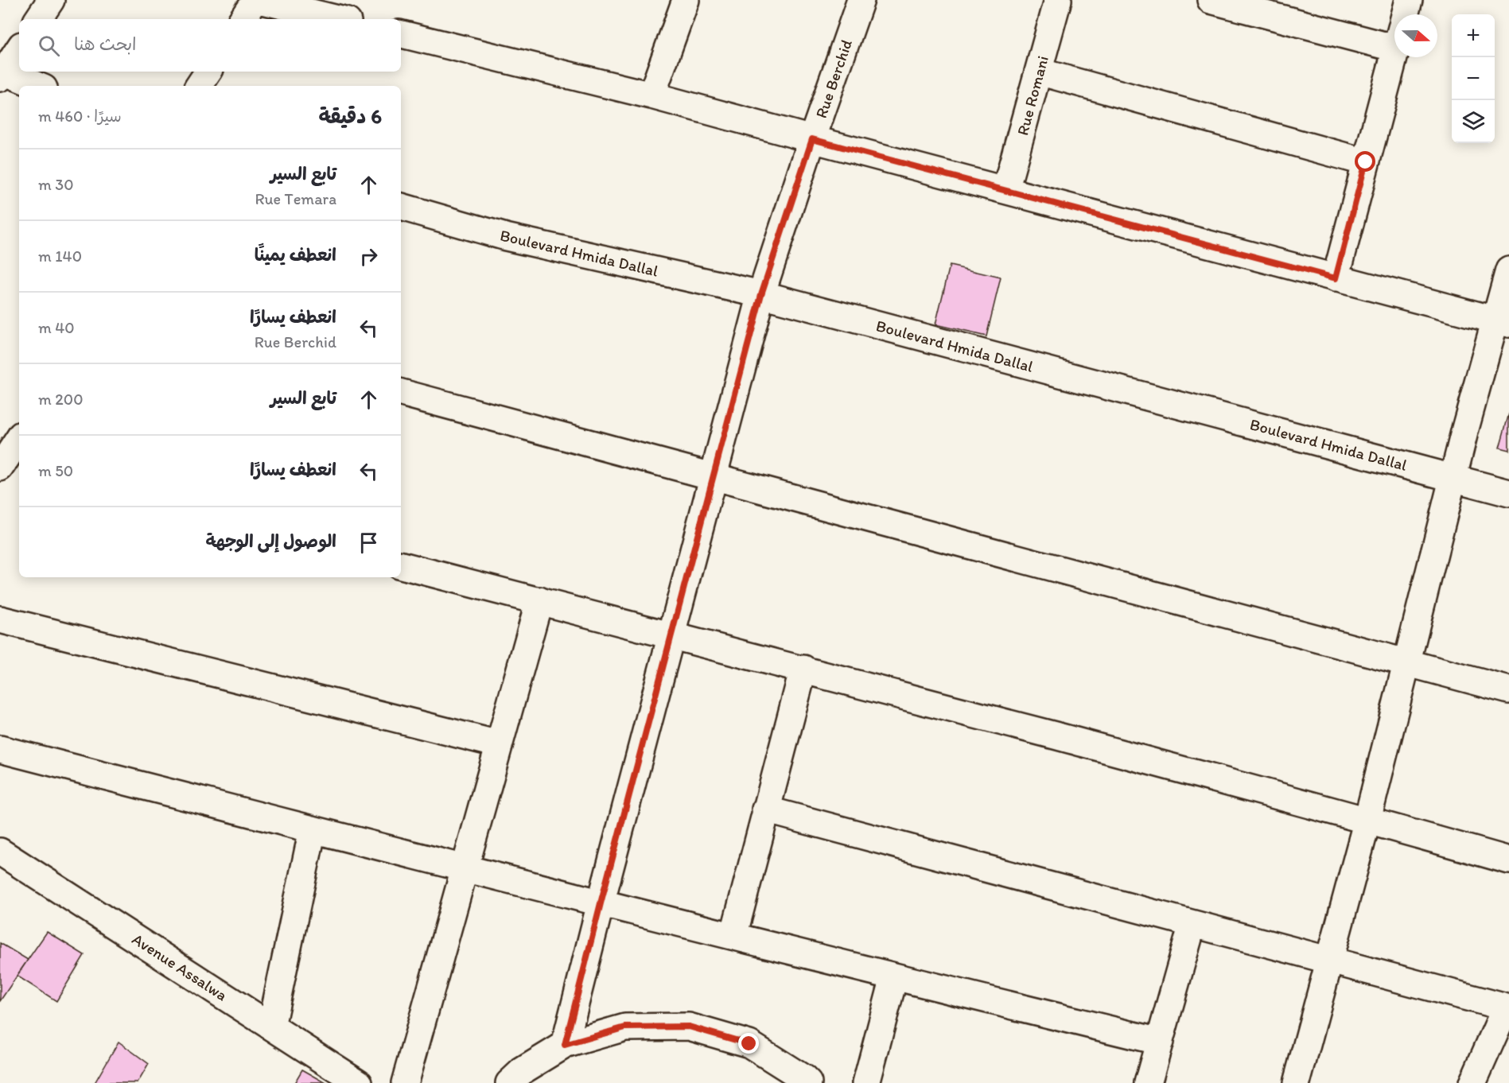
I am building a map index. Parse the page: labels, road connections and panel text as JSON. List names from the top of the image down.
{
  "streets": {
    "street": [
      "Rue Berchid",
      "Rue Romani",
      "Boulevard Hmida Dallal",
      "Avenue Assalwa"
    ]
  },
  "crossings": [
    ["Rue Berchid", "Boulevard Hmida Dallal"]
  ],
  "north": "right",
  "page": {
    "map_buttons": ["+", "−"],
    "search": "ابحث هنا",
    "heading": ["6 دقيقة", "سيرًا · 460 m"],
    "list": [
      ["تابع السير", "Rue Temara", "30 m"],
      ["انعطف يمينًا", "140 m"],
      ["انعطف يسارًا", "Rue Berchid", "40 m"],
      ["تابع السير", "200 m"],
      ["انعطف يسارًا", "50 m"],
      "الوصول إلى الوجهة"
    ]
  }
}
